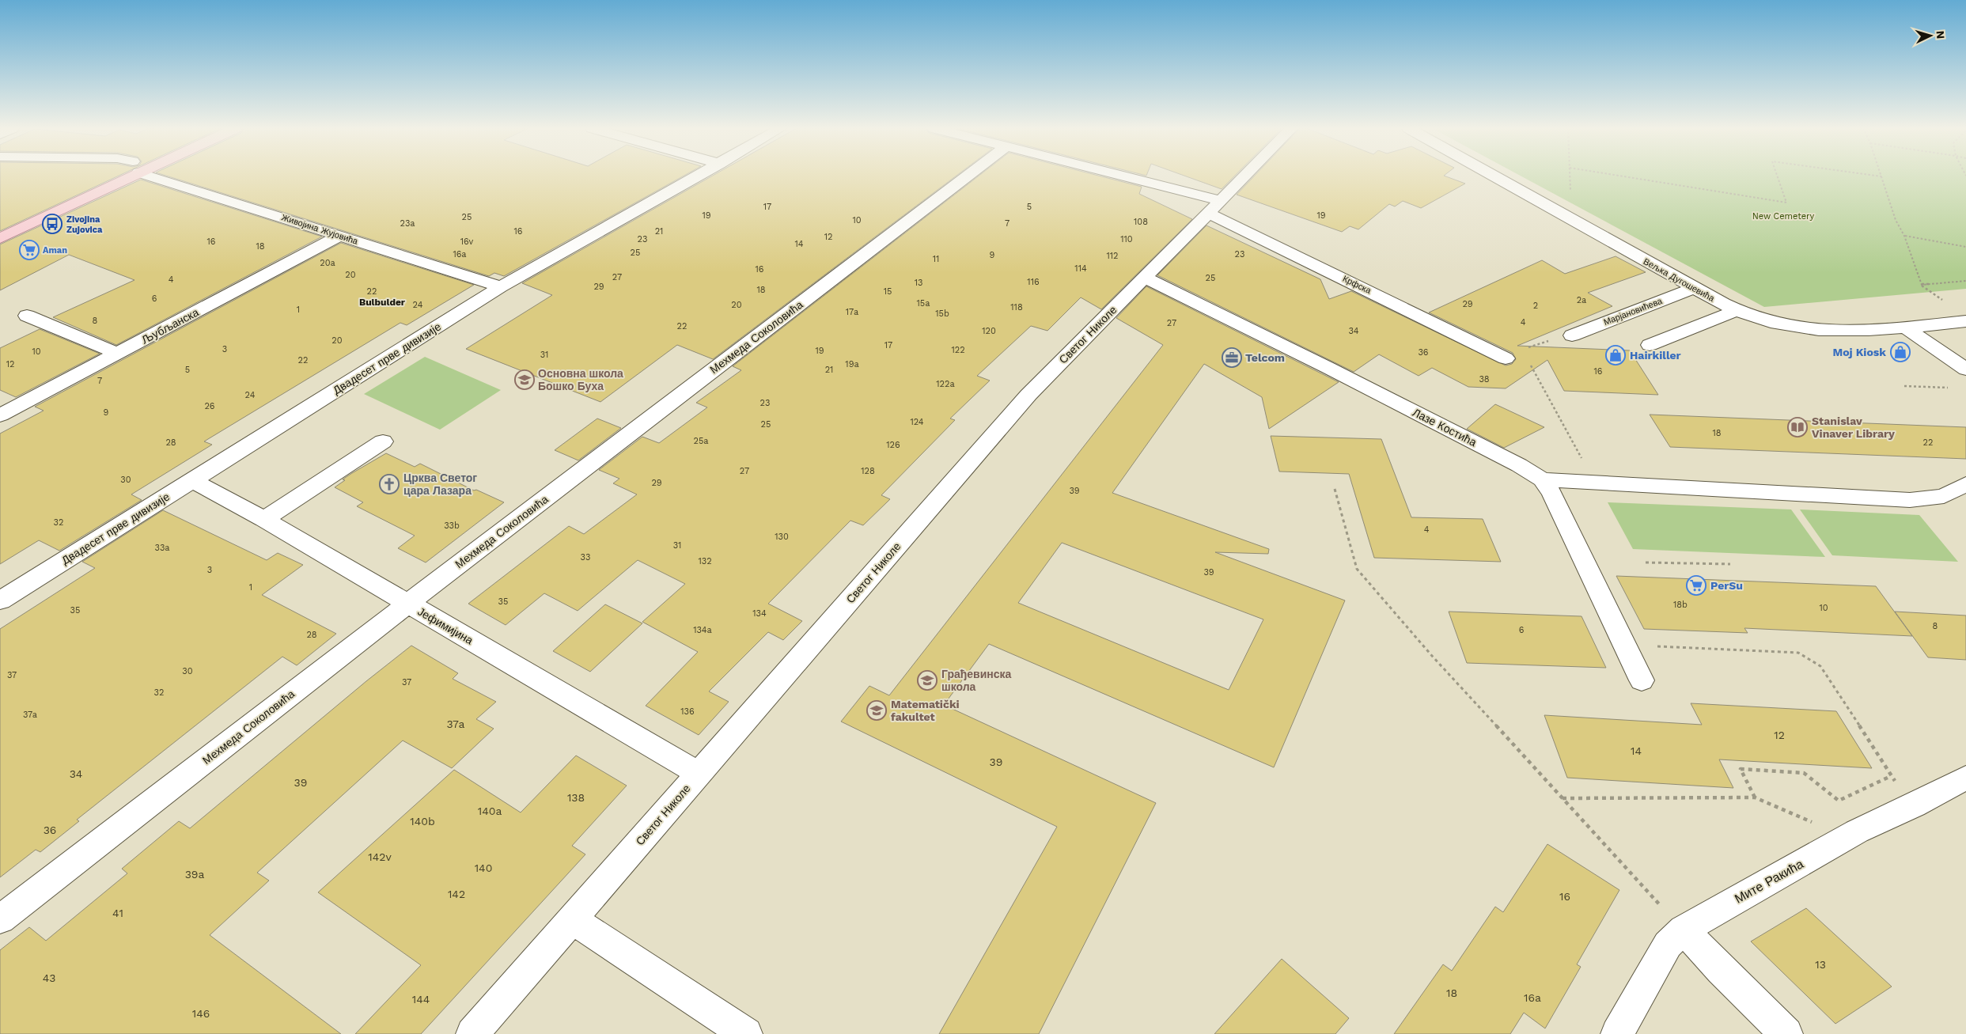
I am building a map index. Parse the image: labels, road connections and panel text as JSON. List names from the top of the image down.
{
  "streets": {
    "street": [
      "Живојина Жујовића",
      "Вељка Дугошевића",
      "Крфска",
      "Марјановићева",
      "Љубљанска",
      "Светог Николе",
      "Мехмеда Соколовића",
      "Двадесет прве дивизије",
      "Лазе Костића",
      "Јефимијина",
      "Мите Ракића"
    ]
  },
  "crossings": [
    ["Живојина Жујовића", "Љубљанска"],
    ["Живојина Жујовића", "Двадесет прве дивизије"],
    ["Вељка Дугошевића", "Марјановићева"],
    ["Крфска", "Светог Николе"],
    ["Светог Николе", "Лазе Костића"],
    ["Светог Николе", "Јефимијина"],
    ["Мехмеда Соколовића", "Јефимијина"],
    ["Двадесет прве дивизије", "Јефимијина"]
  ],
  "districts": ["Bulbulder"],
  "parks": ["New Cemetery"],
  "places": {
    "bus stop": ["Zivojina Zujovica"],
    "supermarket": ["Aman", "PerSu"],
    "shop": ["Moj Kiosk", "Hairkiller"],
    "office": ["Telcom"],
    "school or university": ["Основна школа Бошко Буха", "Грађевинска школа", "Matematički fakultet"],
    "library": ["Stanislav Vinaver Library"],
    "church": ["Црква Светог цара Лазара"]
  },
  "house_numbers": [
    "17",
    "5",
    "19",
    "19",
    "25",
    "10",
    "108",
    "23a",
    "7",
    "16",
    "21",
    "12",
    "23",
    "110",
    "16",
    "16v",
    "14",
    "18",
    "25",
    "16a",
    "23",
    "9",
    "112",
    "11",
    "20a",
    "114",
    "16",
    "20",
    "27",
    "25",
    "4",
    "116",
    "13",
    "29",
    "18",
    "22",
    "15",
    "6",
    "2a",
    "15a",
    "29",
    "24",
    "20",
    "2",
    "118",
    "1",
    "17a",
    "15b",
    "8",
    "4",
    "27",
    "22",
    "120",
    "34",
    "20",
    "17",
    "3",
    "122",
    "19",
    "10",
    "36",
    "31",
    "22",
    "12",
    "19a",
    "5",
    "21",
    "16",
    "38",
    "7",
    "122a",
    "24",
    "23",
    "26",
    "9",
    "124",
    "25",
    "18",
    "25a",
    "28",
    "22",
    "126",
    "27",
    "128",
    "30",
    "29",
    "39",
    "32",
    "33b",
    "4",
    "130",
    "31",
    "33a",
    "33",
    "132",
    "3",
    "39",
    "1",
    "35",
    "18b",
    "10",
    "35",
    "134",
    "8",
    "134a",
    "6",
    "28",
    "30",
    "37",
    "37",
    "32",
    "136",
    "37a",
    "37a",
    "12",
    "14",
    "39",
    "34",
    "39",
    "138",
    "140a",
    "140b",
    "36",
    "142v",
    "140",
    "39a",
    "142",
    "16",
    "41",
    "13",
    "43",
    "18",
    "16a",
    "144",
    "146"
  ],
  "north": "right"
}
